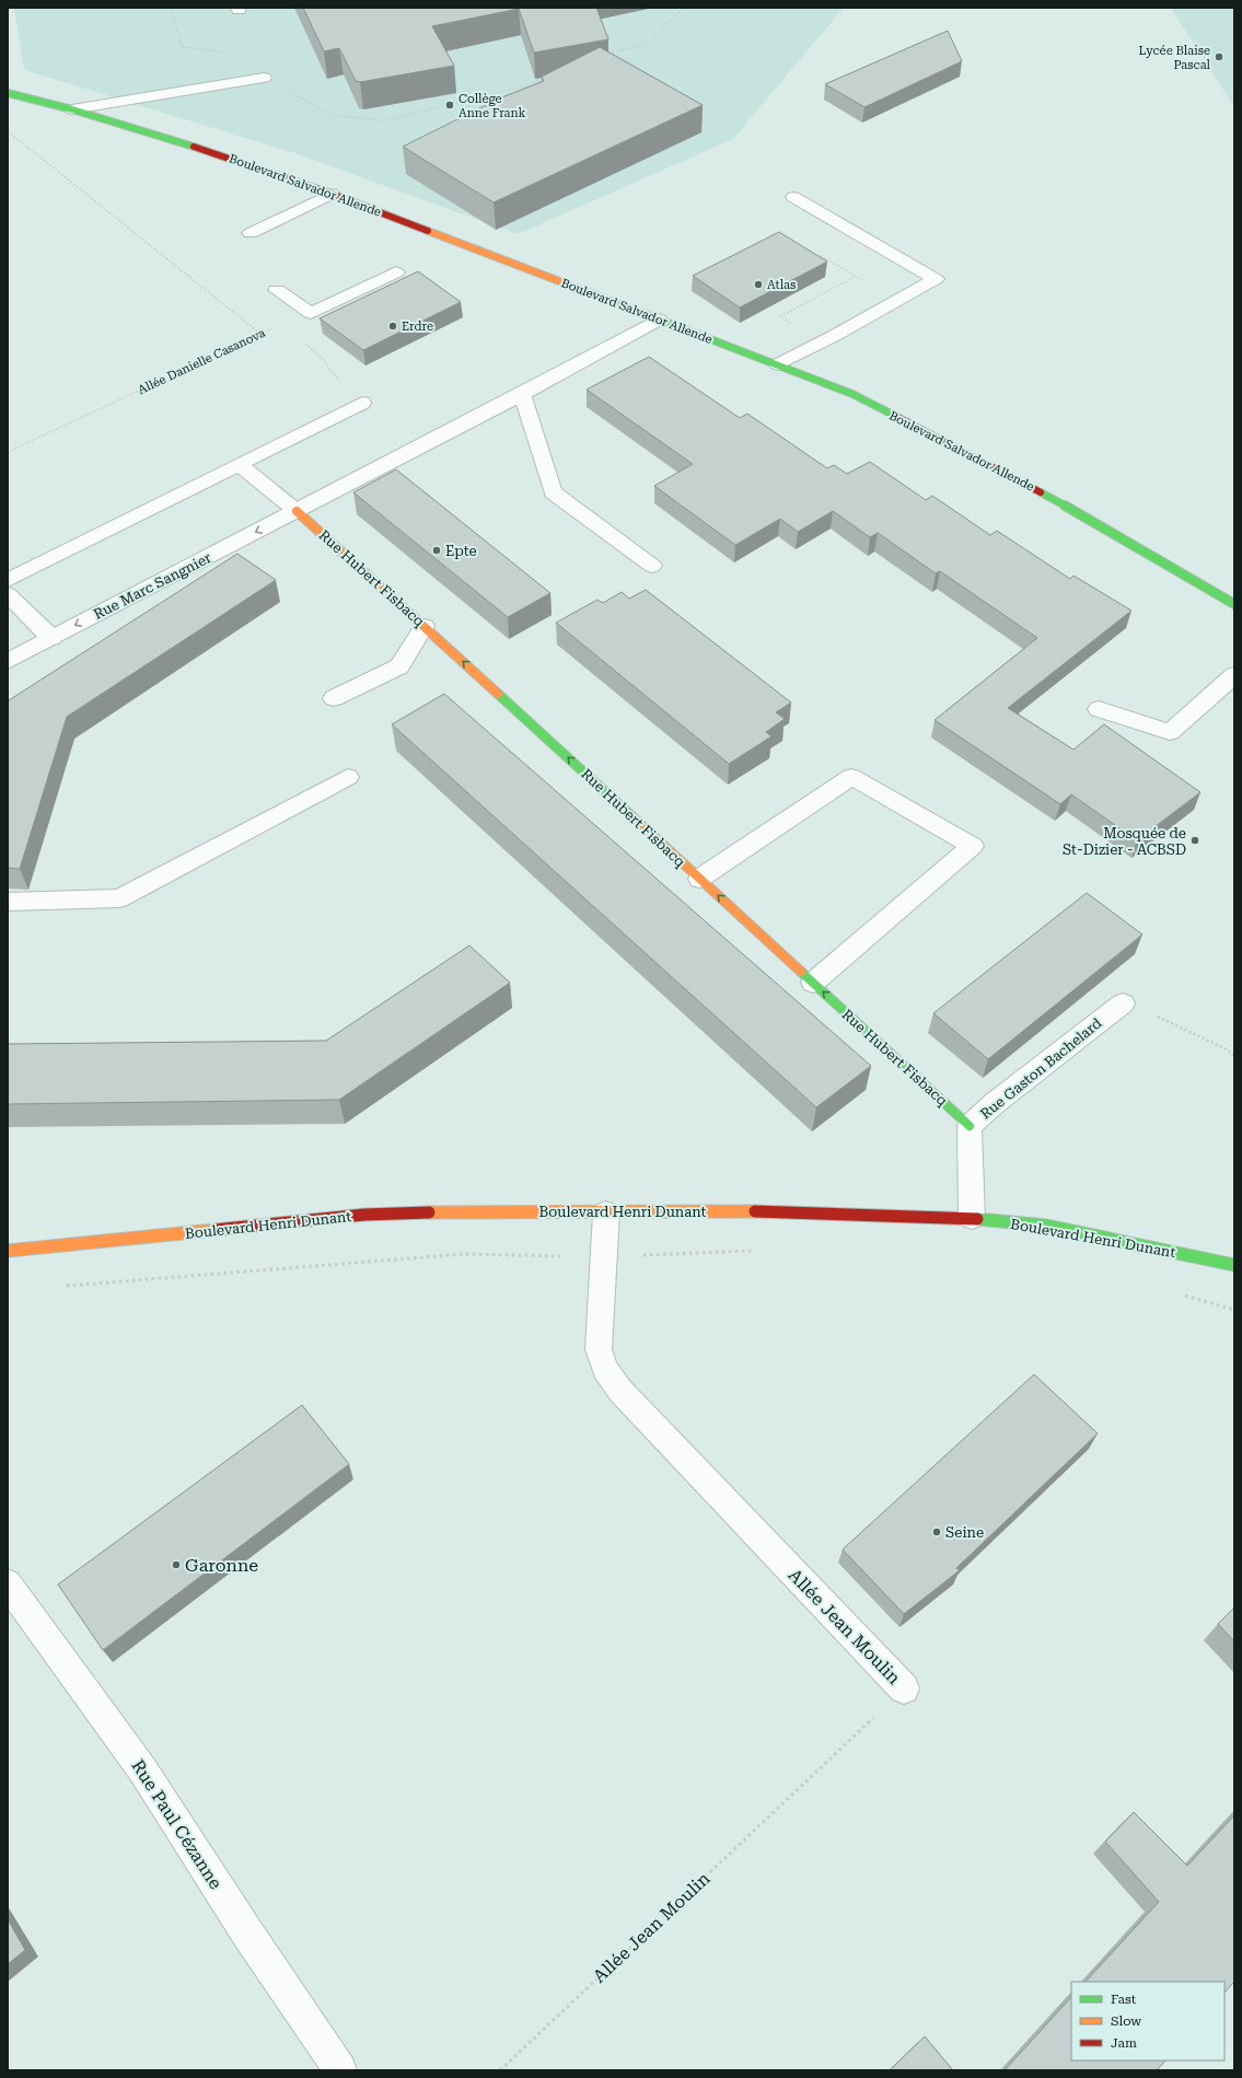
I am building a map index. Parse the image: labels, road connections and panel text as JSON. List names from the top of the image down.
{
  "streets": {
    "street": [
      "Boulevard Salvador Allende",
      "Rue Hubert Fisbacq",
      "Rue Marc Sangnier",
      "Rue Gaston Bachelard",
      "Boulevard Henri Dunant",
      "Allée Jean Moulin",
      "Rue Paul Cézanne"
    ],
    "path": ["Allée Danielle Casanova"]
  },
  "crossings": [
    ["Boulevard Salvador Allende", "Rue Marc Sangnier"],
    ["Rue Hubert Fisbacq", "Rue Marc Sangnier"],
    ["Rue Hubert Fisbacq", "Rue Gaston Bachelard"],
    ["Rue Gaston Bachelard", "Boulevard Henri Dunant"],
    ["Boulevard Henri Dunant", "Allée Jean Moulin"]
  ],
  "one_way": ["Rue Hubert Fisbacq"],
  "places": [
    "Lycée Blaise Pascal",
    "Collège Anne Frank",
    "Atlas",
    "Erdre",
    "Epte",
    "Mosquée de St-Dizier - ACBSD",
    "Seine",
    "Garonne"
  ],
  "legend": ["Fast", "Slow", "Jam"]
}
